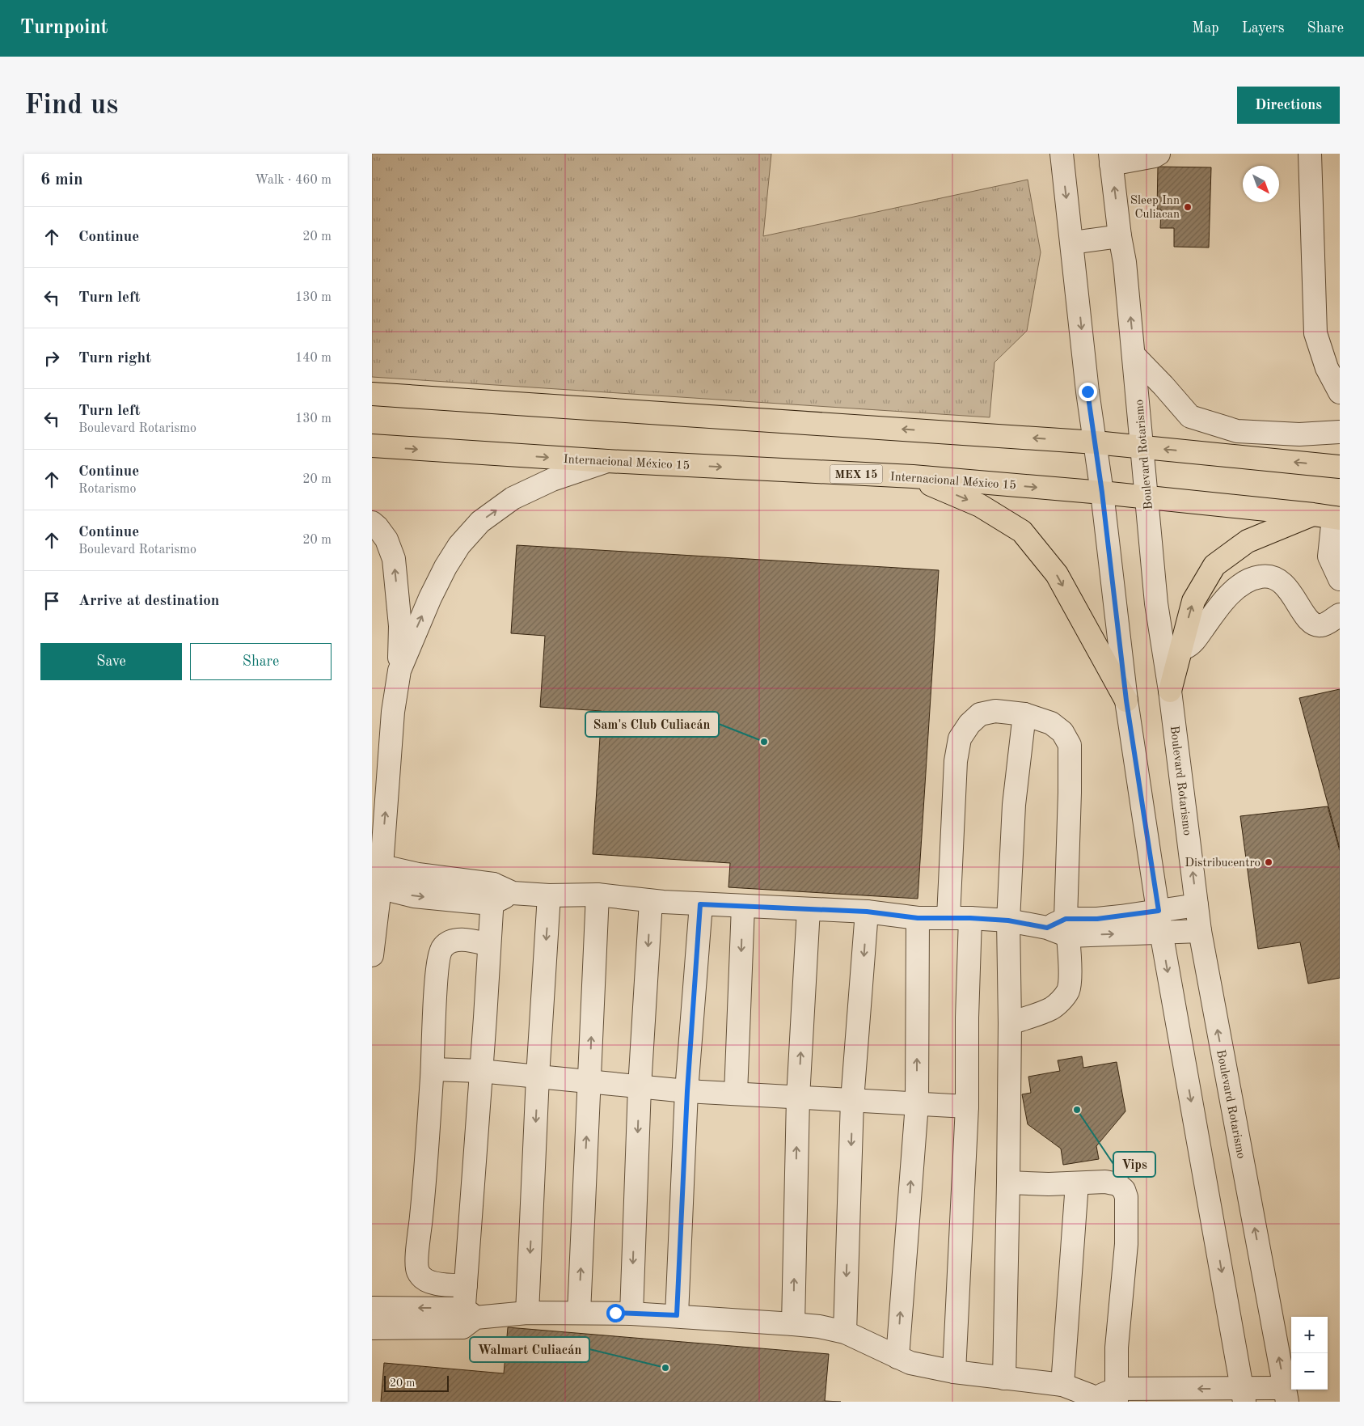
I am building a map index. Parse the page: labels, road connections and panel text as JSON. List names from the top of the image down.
{
  "streets": {
    "main road": ["Internacional México 15", "MEX 15"],
    "street": ["Boulevard Rotarismo"]
  },
  "crossings": [
    ["Boulevard Rotarismo", "Internacional México 15"]
  ],
  "places": [
    "Sleep Inn Culiacan",
    "Sam's Club Culiacán",
    "Distribucentro",
    "Vips",
    "Walmart Culiacán"
  ],
  "scale_bar": "20 m",
  "north": "bottom right",
  "page": {
    "header": "Turnpoint",
    "nav": ["Map", "Layers", "Share"],
    "buttons": [
      "Directions",
      ["Save", "Share"]
    ],
    "title": "Find us",
    "heading": ["6 min", "Walk · 460 m"],
    "list": [
      ["Continue", "20 m"],
      ["Turn left", "130 m"],
      ["Turn right", "140 m"],
      ["Turn left", "Boulevard Rotarismo", "130 m"],
      ["Continue", "Rotarismo", "20 m"],
      ["Continue", "Boulevard Rotarismo", "20 m"],
      "Arrive at destination"
    ],
    "map_buttons": ["+", "−"],
    "scale": "20 m"
  }
}
